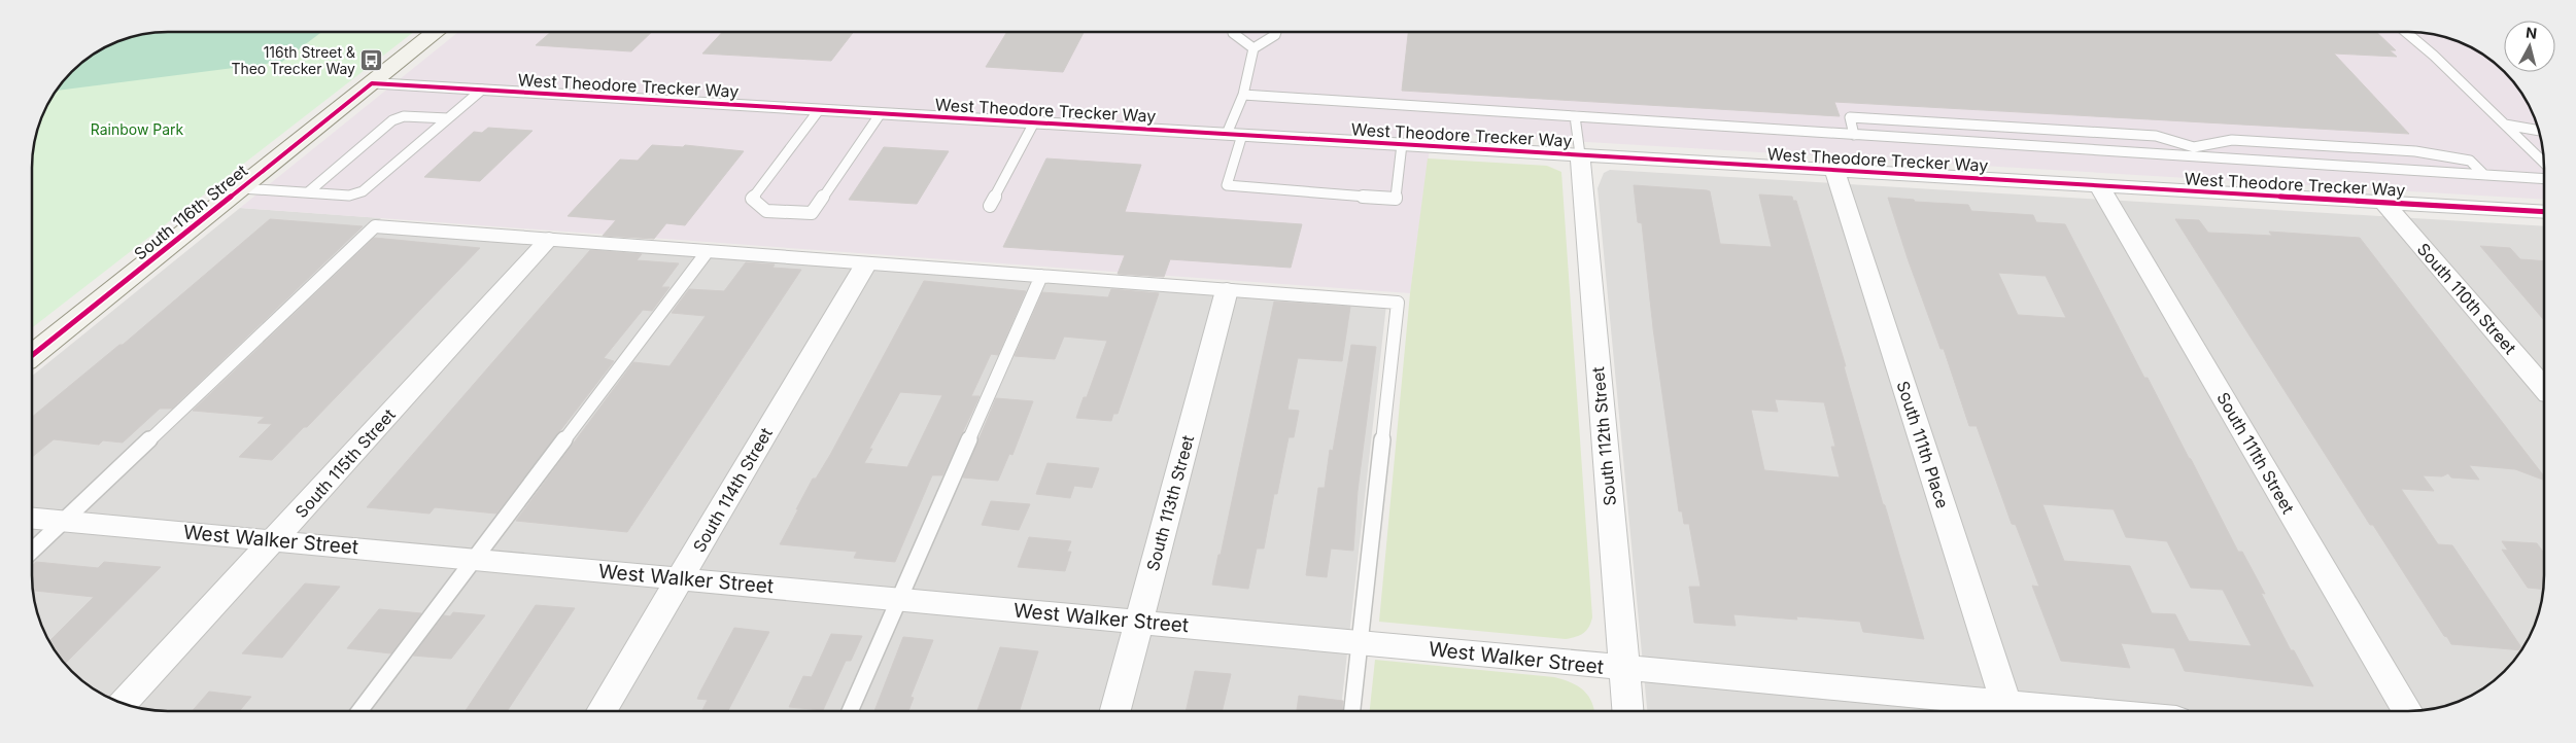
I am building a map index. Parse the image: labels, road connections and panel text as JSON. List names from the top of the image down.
{
  "streets": {
    "street": [
      "West Theodore Trecker Way",
      "South 116th Street",
      "South 110th Street",
      "South 112th Street",
      "South 111th Place",
      "South 111th Street",
      "South 115th Street",
      "South 114th Street",
      "South 113th Street",
      "West Walker Street"
    ]
  },
  "crossings": [
    ["West Theodore Trecker Way", "South 116th Street"],
    ["West Theodore Trecker Way", "South 110th Street"],
    ["West Theodore Trecker Way", "South 112th Street"],
    ["West Theodore Trecker Way", "South 111th Place"],
    ["West Theodore Trecker Way", "South 111th Street"],
    ["South 112th Street", "West Walker Street"],
    ["South 115th Street", "West Walker Street"],
    ["South 114th Street", "West Walker Street"],
    ["South 113th Street", "West Walker Street"]
  ],
  "parks": ["Rainbow Park"],
  "places": {
    "bus stop": ["116th Street & Theo Trecker Way"]
  },
  "north": "top"
}
